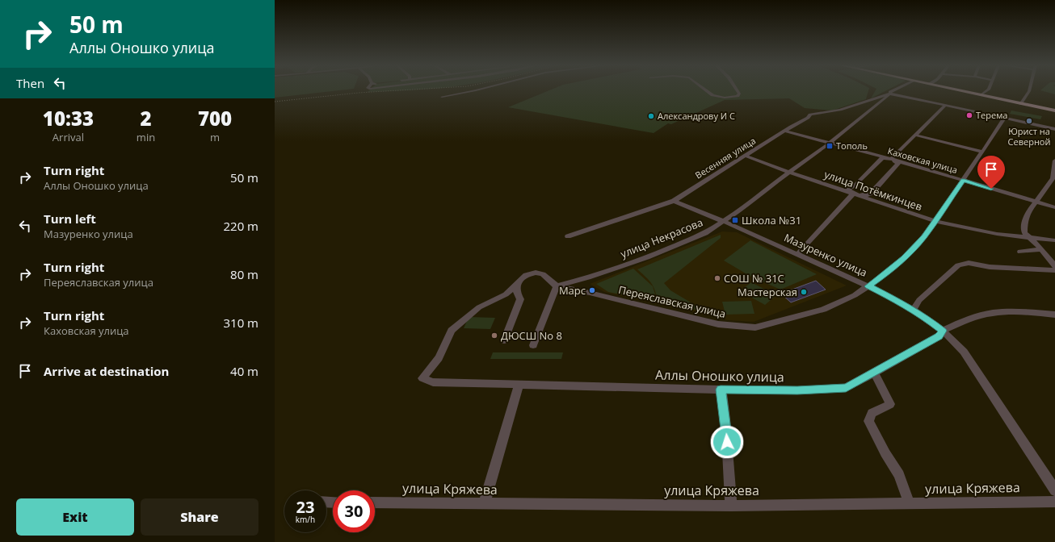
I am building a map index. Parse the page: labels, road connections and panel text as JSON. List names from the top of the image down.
{
  "streets": {
    "street": [
      "Весенняя улица",
      "Каховская улица",
      "улица Потёмкинцев",
      "улица Некрасова",
      "Мазуренко улица",
      "Переяславская улица",
      "Аллы Оношко улица",
      "улица Кряжева"
    ]
  },
  "crossings": [
    ["Весенняя улица", "Каховская улица"],
    ["Весенняя улица", "улица Потёмкинцев"],
    ["Весенняя улица", "улица Некрасова"],
    ["Весенняя улица", "Мазуренко улица"],
    ["Каховская улица", "улица Некрасова"],
    ["Каховская улица", "Переяславская улица"],
    ["улица Потёмкинцев", "улица Некрасова"],
    ["улица Потёмкинцев", "Переяславская улица"],
    ["улица Некрасова", "Мазуренко улица"],
    ["улица Некрасова", "Переяславская улица"],
    ["Мазуренко улица", "Переяславская улица"],
    ["Мазуренко улица", "Аллы Оношко улица"]
  ],
  "places": {
    "other": [
      "Терема",
      "Александрову И С",
      "Юрист на Северной",
      "СОШ № 31С",
      "Марс",
      "Мастерская",
      "ДЮСШ No 8"
    ],
    "transit": ["Тополь", "Школа №31"]
  },
  "page": {
    "turn": ["50 m", "Аллы Оношко улица"],
    "then": "Then",
    "eta": [
      "10:33",
      "Arrival",
      "2",
      "min",
      "700",
      "m"
    ],
    "list": [
      {
        "name": "Turn right",
        "note": "Аллы Оношко улица",
        "value": "50 m"
      },
      {
        "name": "Turn left",
        "note": "Мазуренко улица",
        "value": "220 m"
      },
      {
        "name": "Turn right",
        "note": "Переяславская улица",
        "value": "80 m"
      },
      {
        "name": "Turn right",
        "note": "Каховская улица",
        "value": "310 m"
      },
      {
        "name": "Arrive at destination",
        "value": "40 m"
      }
    ],
    "speed": "23 km/h",
    "limit": "30",
    "buttons": ["Exit", "Share"]
  }
}
